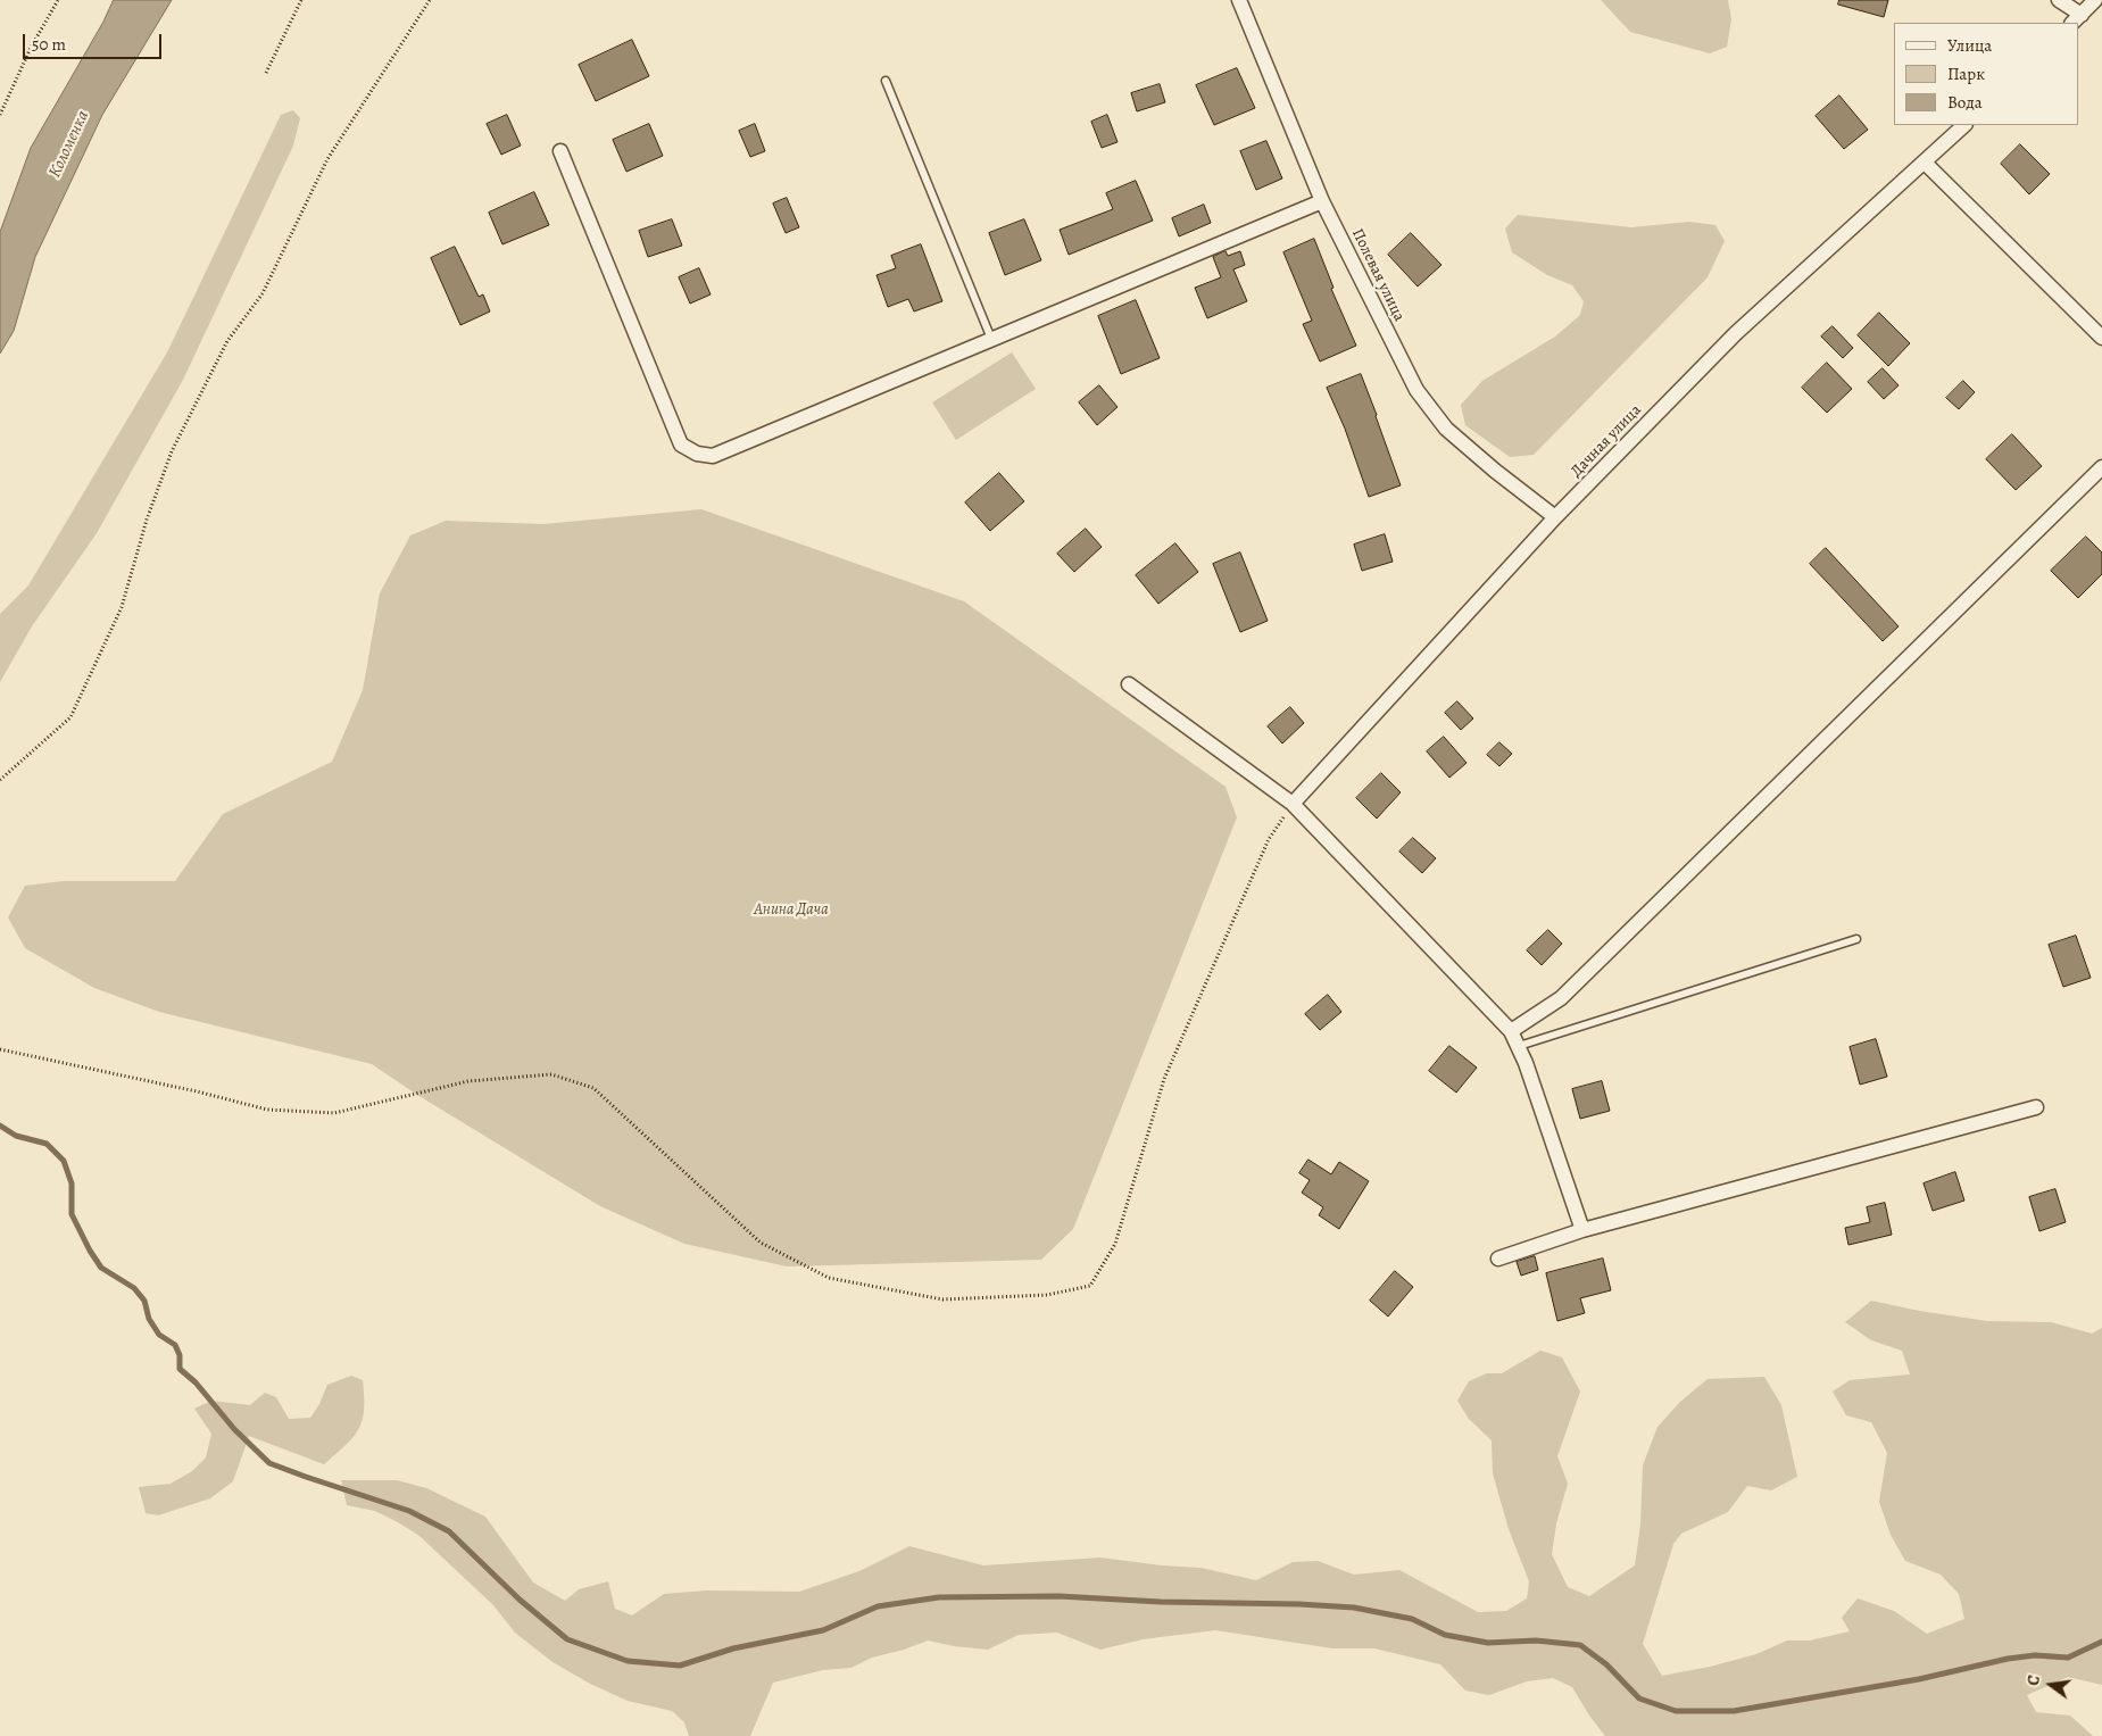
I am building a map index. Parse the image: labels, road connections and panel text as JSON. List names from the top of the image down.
{
  "streets": {
    "street": ["Полевая улица", "Дачная улица"]
  },
  "crossings": [
    ["Полевая улица", "Дачная улица"]
  ],
  "water": ["Коломенка"],
  "parks": ["Анина Дача"],
  "legend": ["Улица", "Парк", "Вода"],
  "scale_bar": "50 m",
  "north": "left"
}
